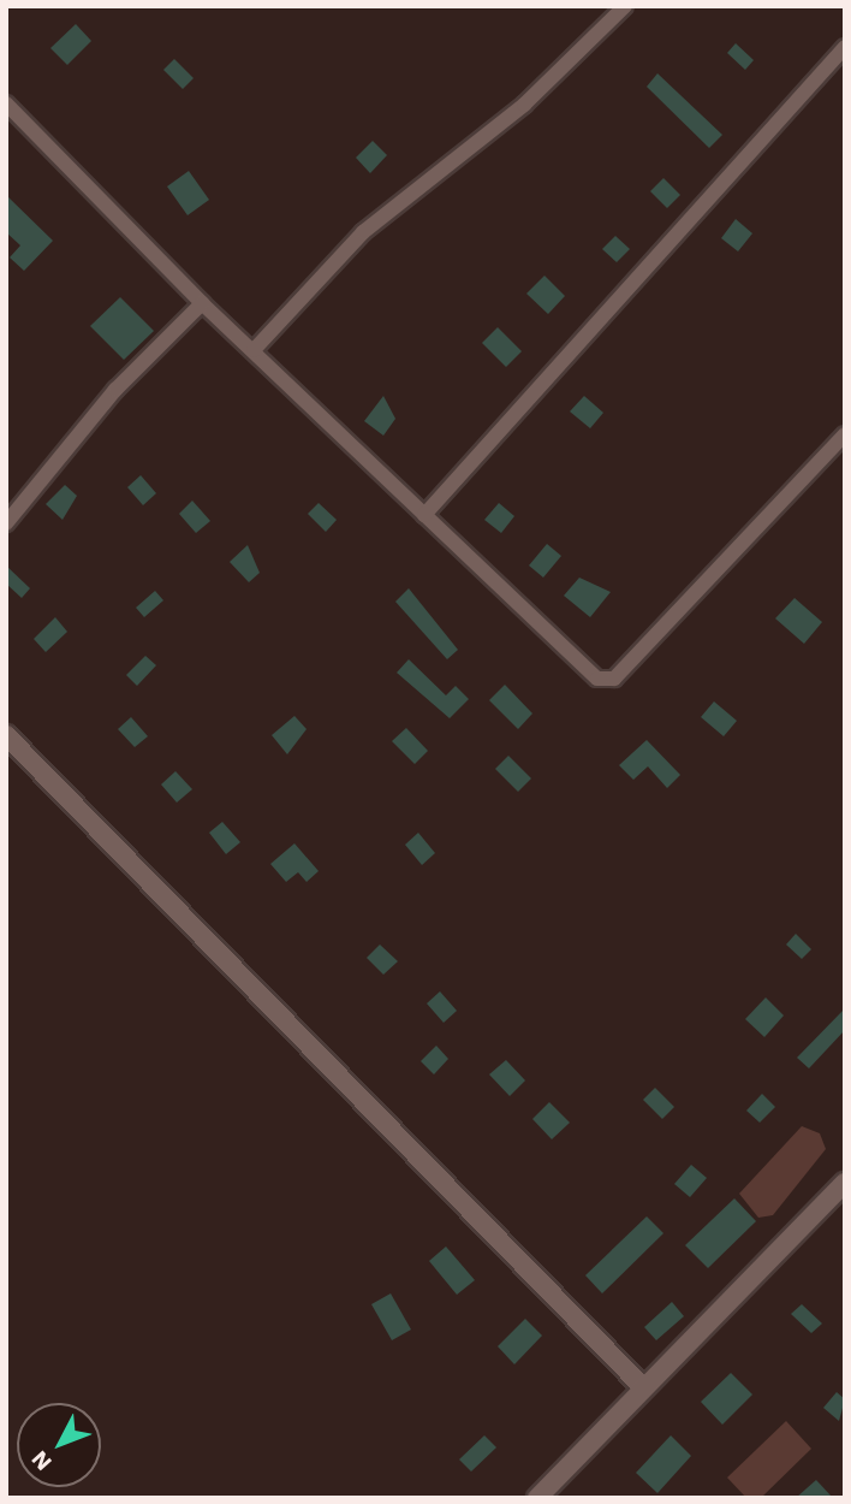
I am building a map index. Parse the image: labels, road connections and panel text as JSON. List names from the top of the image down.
{
  "north": "bottom left"
}
